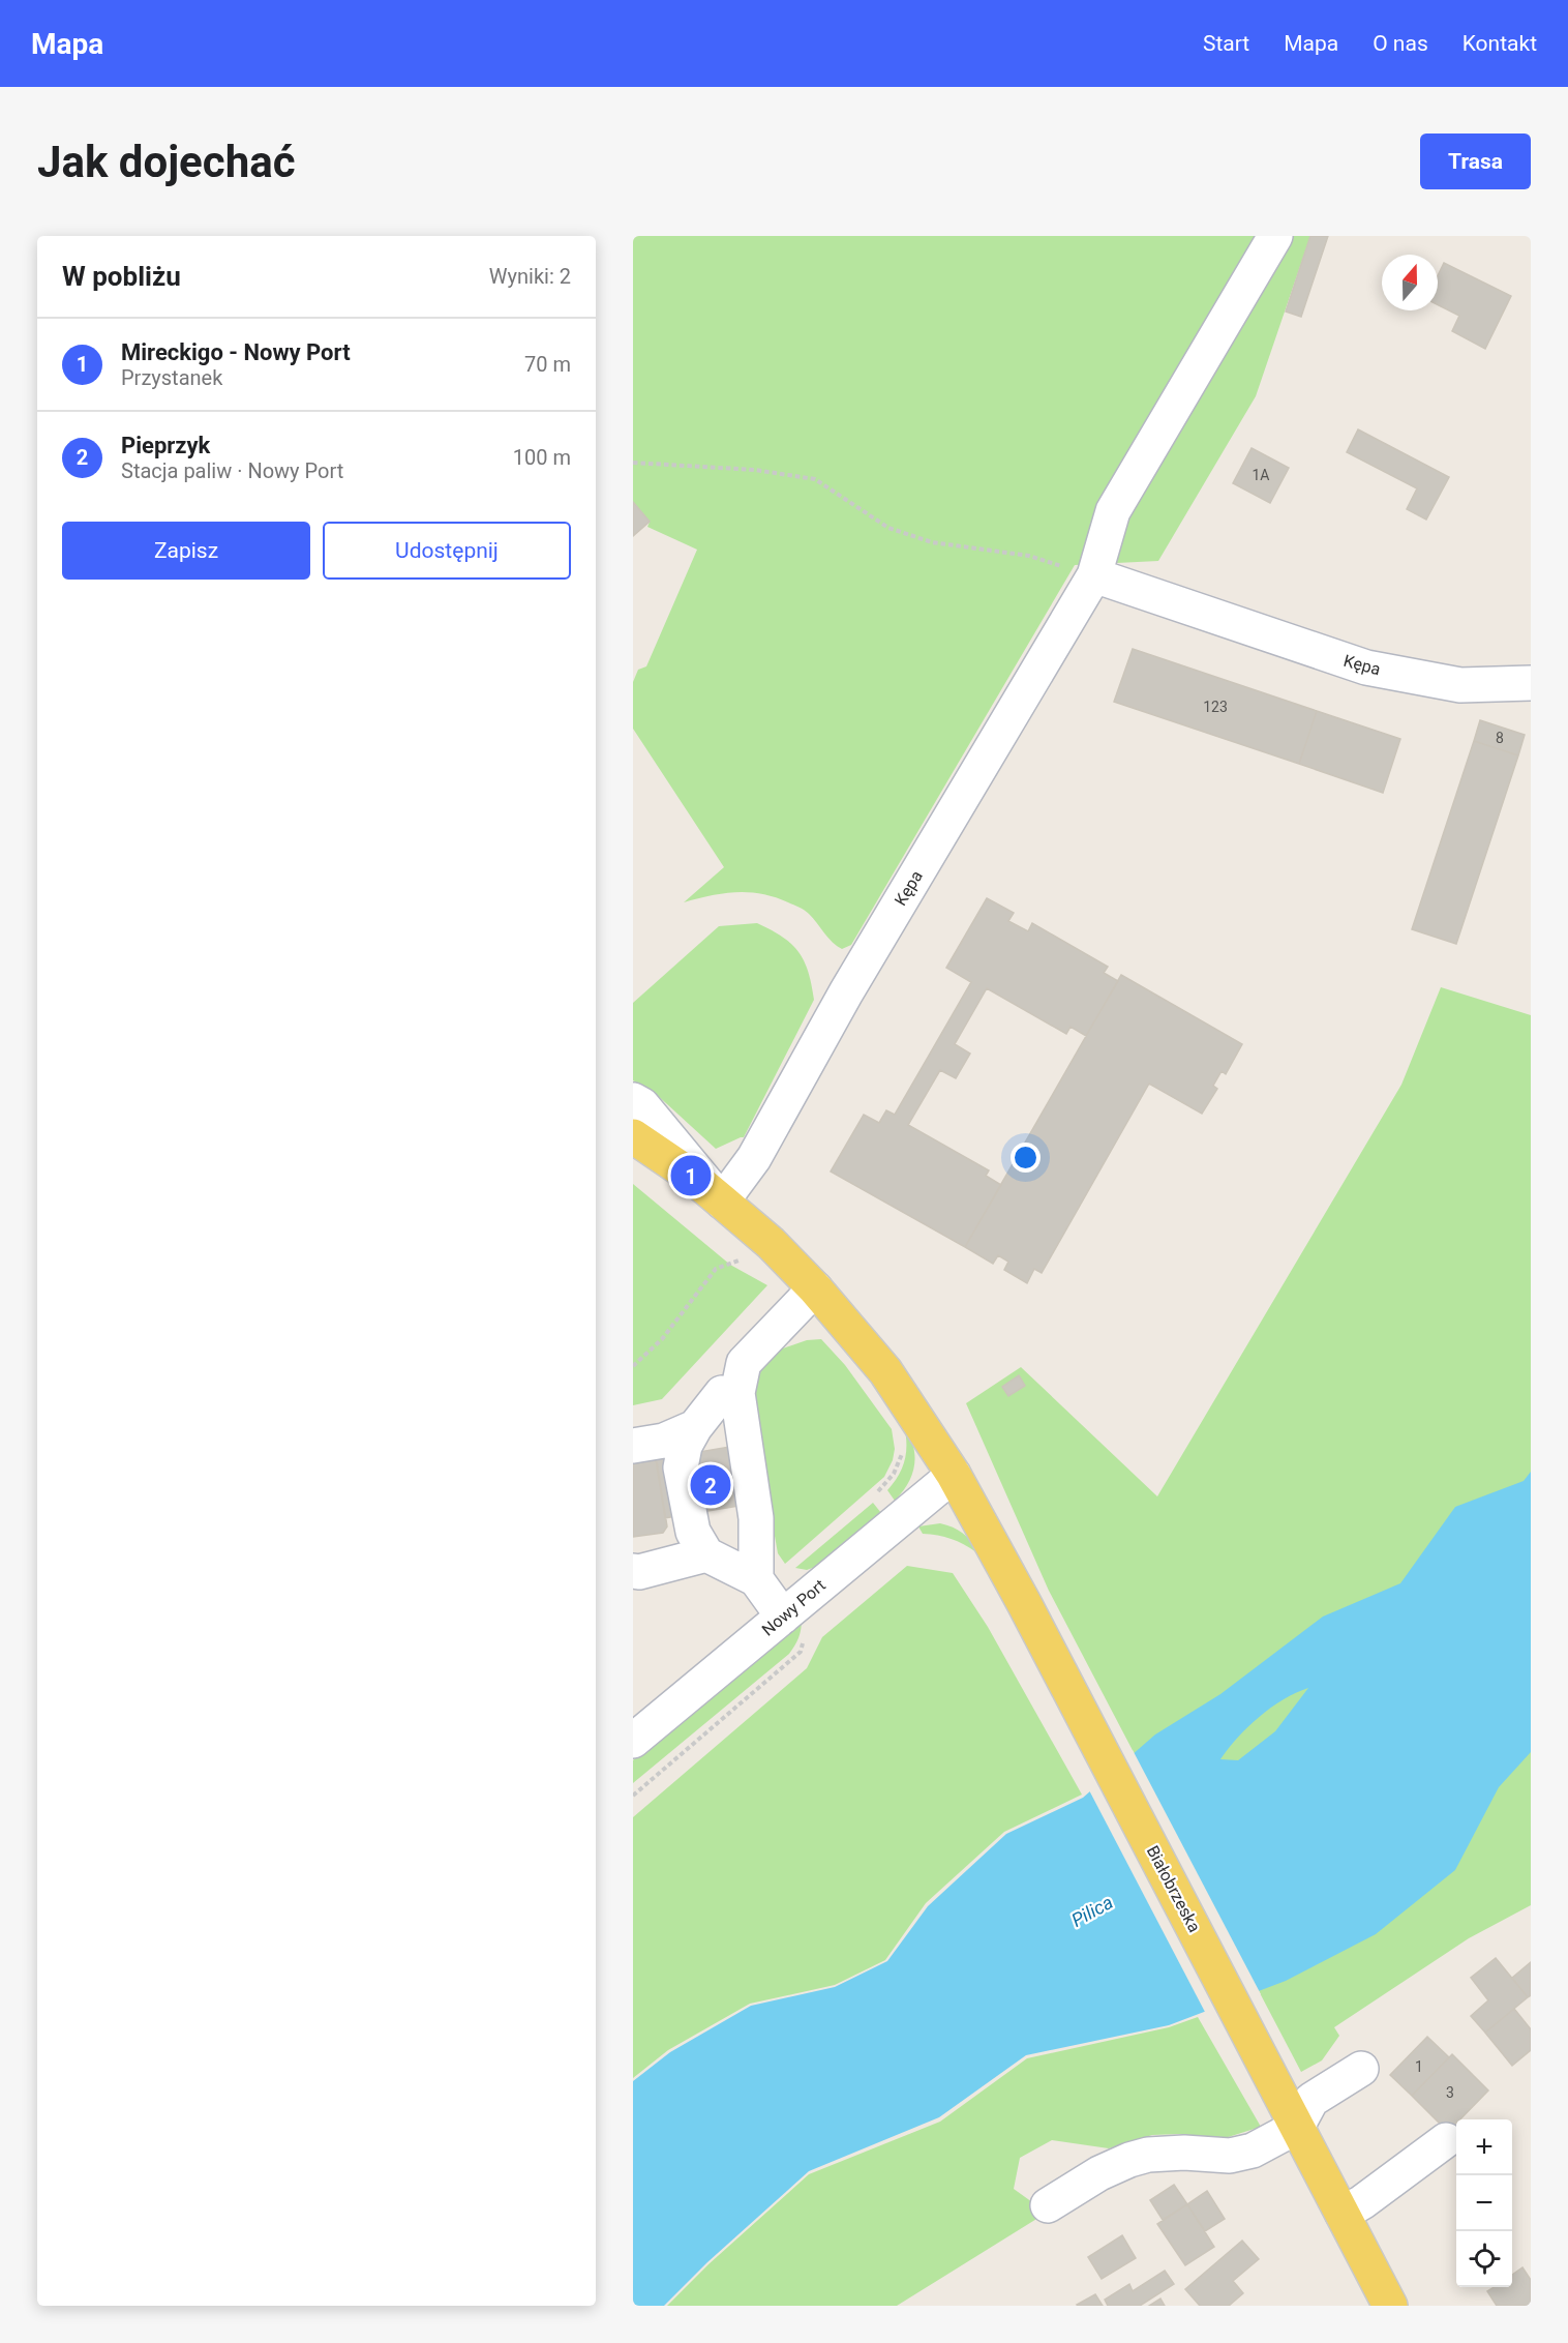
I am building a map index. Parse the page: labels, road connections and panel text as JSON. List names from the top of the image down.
{
  "streets": {
    "main road": ["Białobrzeska"],
    "street": ["Kępa", "Nowy Port"]
  },
  "crossings": [
    ["Kępa", "Białobrzeska"],
    ["Nowy Port", "Białobrzeska"]
  ],
  "water": ["Pilica"],
  "house_numbers": [
    "1A",
    "123",
    "8",
    "1",
    "3"
  ],
  "north": "top",
  "page": {
    "header": "Mapa",
    "nav": [
      "Start",
      "Mapa",
      "O nas",
      "Kontakt"
    ],
    "buttons": [
      "Trasa",
      ["Zapisz", "Udostępnij"]
    ],
    "title": "Jak dojechać",
    "heading": ["W pobliżu", "Wyniki: 2"],
    "list": [
      {
        "mark": "1",
        "name": "Mireckigo - Nowy Port",
        "note": "Przystanek",
        "value": "70 m"
      },
      {
        "mark": "2",
        "name": "Pieprzyk",
        "note": "Stacja paliw · Nowy Port",
        "value": "100 m"
      }
    ],
    "pins": ["1", "2"],
    "map_buttons": ["+", "−"]
  }
}
